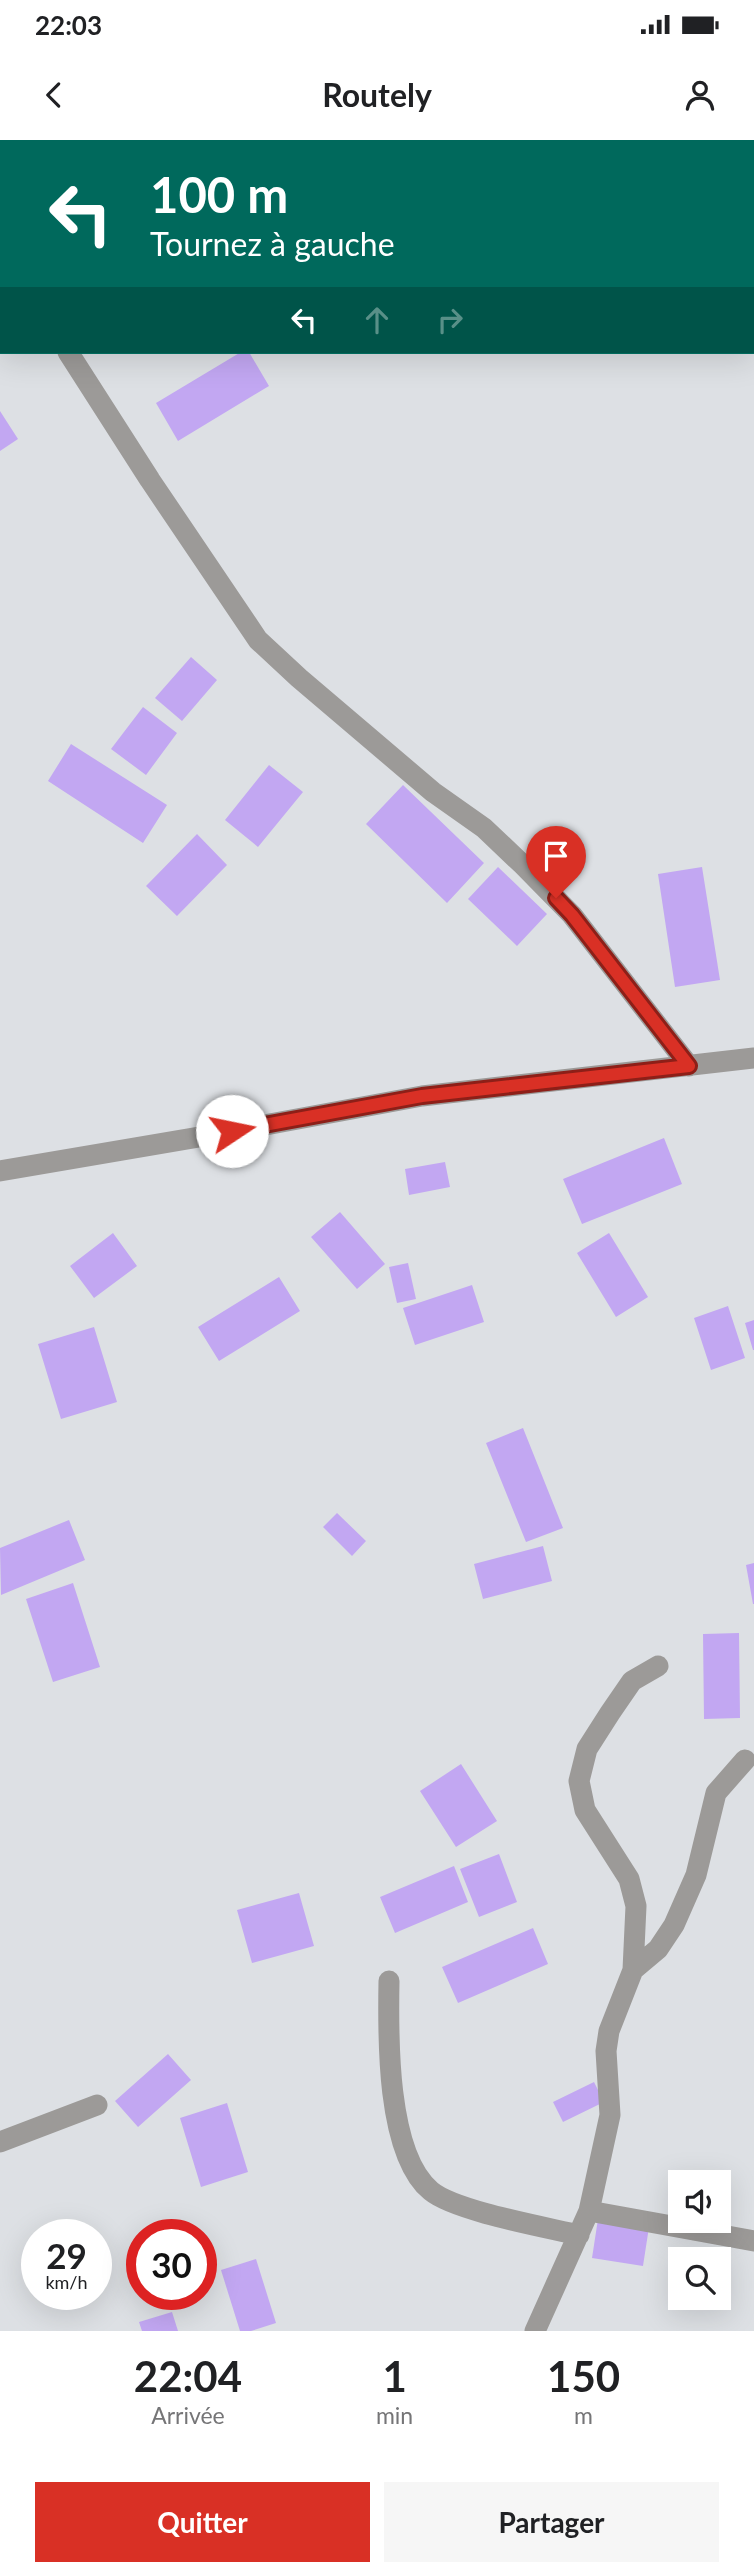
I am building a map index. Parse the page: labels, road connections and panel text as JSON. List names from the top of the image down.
{
  "page": {
    "status": "22:03",
    "header": "Routely",
    "turn": ["100 m", "Tournez à gauche"],
    "speed": "29 km/h",
    "limit": "30",
    "eta": [
      "22:04",
      "Arrivée",
      "1",
      "min",
      "150",
      "m"
    ],
    "buttons": ["Quitter", "Partager"]
  }
}
